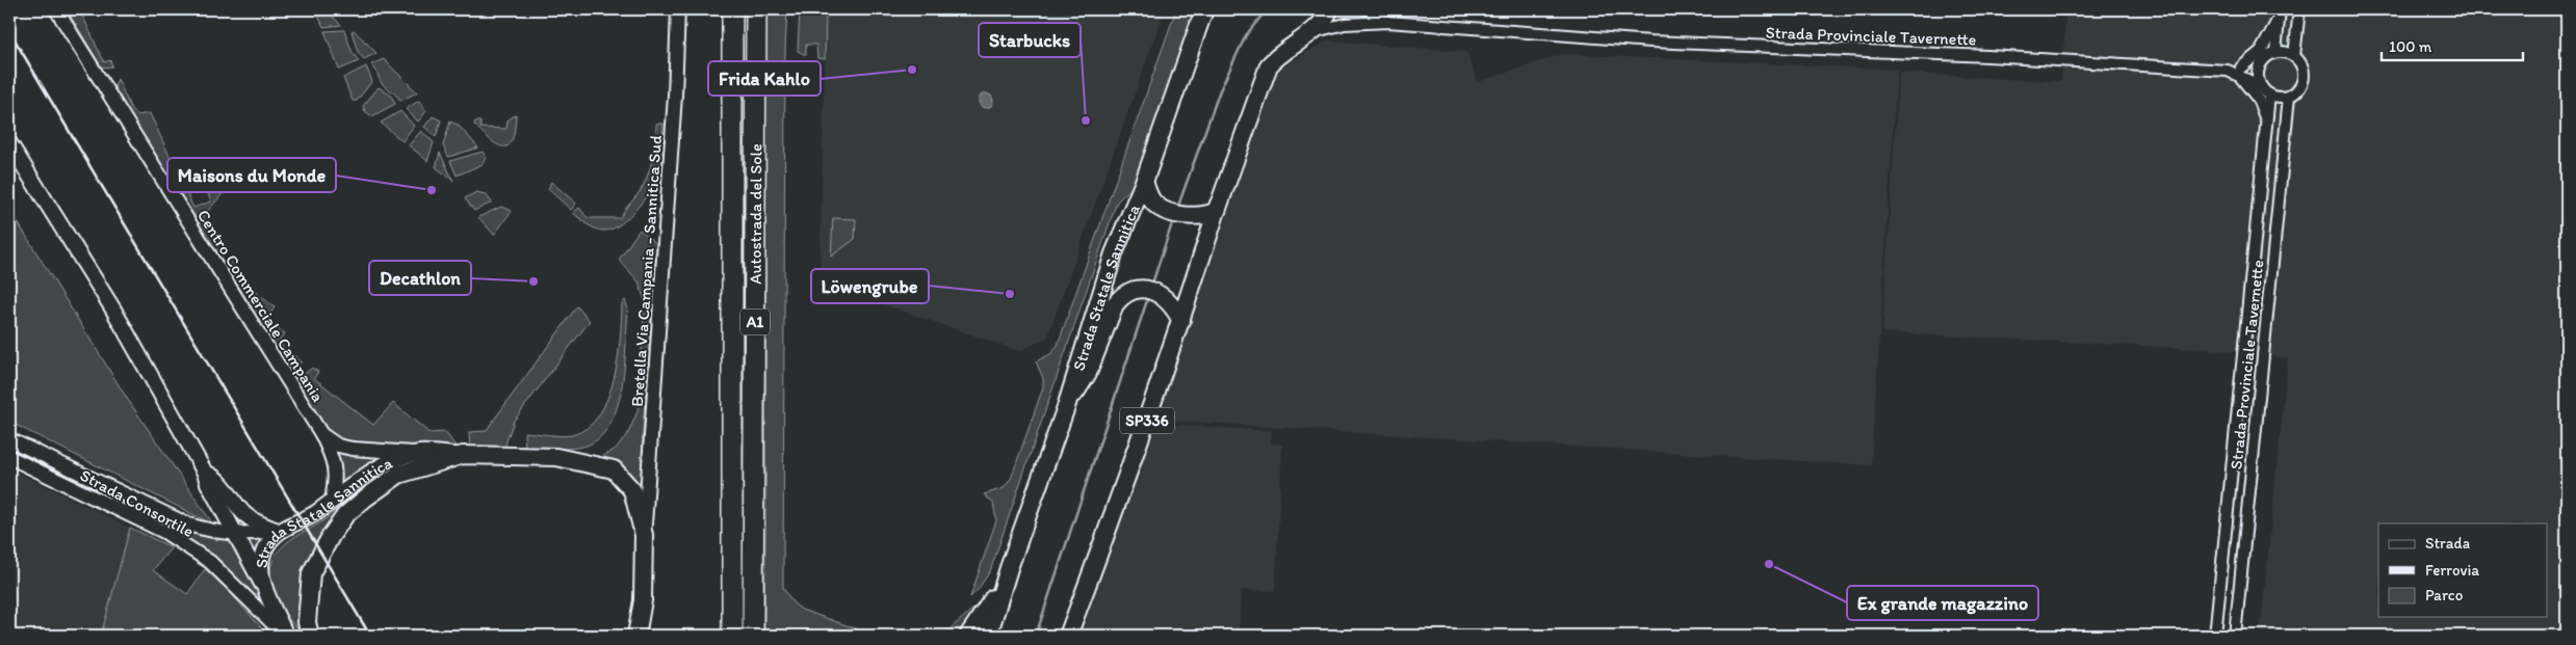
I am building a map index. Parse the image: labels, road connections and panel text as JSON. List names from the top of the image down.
{
  "streets": {
    "highway": ["Autostrada del Sole", "A1"],
    "main road": ["Strada Statale Sannitica", "SP336"],
    "street": [
      "Strada Provinciale Tavernette",
      "Bretella Via Campania - Sannitica Sud",
      "Centro Commerciale Campania",
      "Strada Consortile"
    ]
  },
  "crossings": [
    ["Strada Provinciale Tavernette", "SP336"],
    ["Bretella Via Campania - Sannitica Sud", "Strada Statale Sannitica"],
    ["Strada Statale Sannitica", "Centro Commerciale Campania"],
    ["Strada Statale Sannitica", "Strada Consortile"]
  ],
  "places": [
    "Frida Kahlo",
    "Starbucks",
    "Maisons du Monde",
    "Decathlon",
    "Löwengrube",
    "Ex grande magazzino"
  ],
  "legend": ["Strada", "Ferrovia", "Parco"],
  "scale_bar": "100 m"
}
